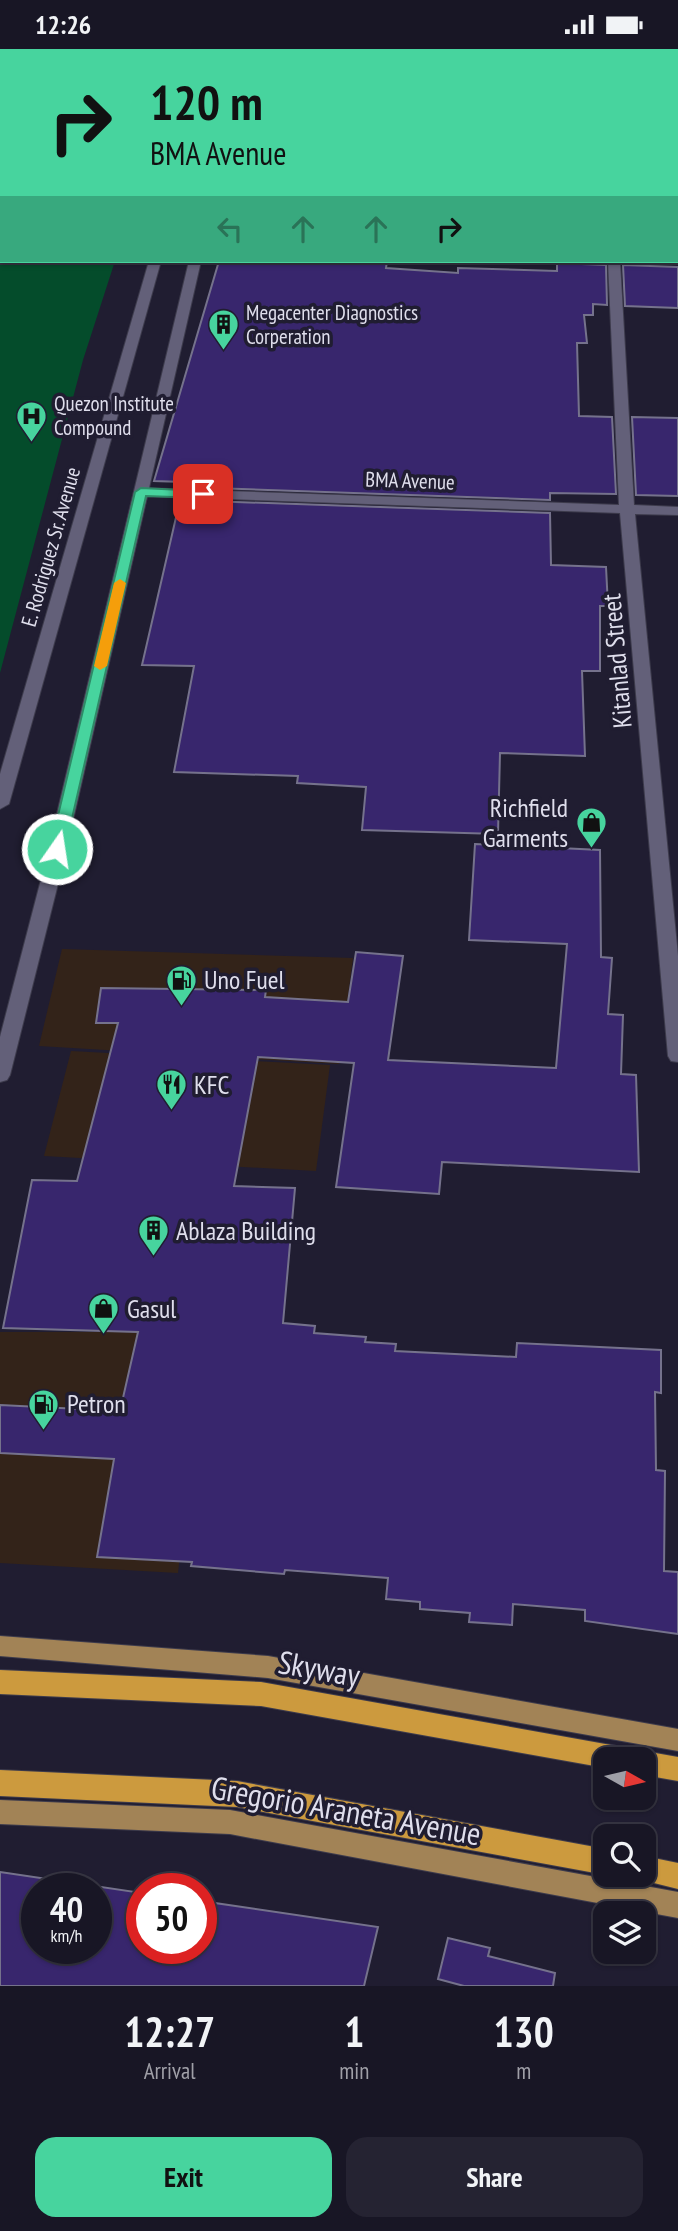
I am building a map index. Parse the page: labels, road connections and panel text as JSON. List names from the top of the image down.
{
  "streets": {
    "highway": ["Skyway"],
    "main road": [
      "BMA Avenue",
      "E. Rodriguez Sr. Avenue",
      "Kitanlad Street",
      "Gregorio Araneta Avenue"
    ]
  },
  "crossings": [
    ["BMA Avenue", "Kitanlad Street"]
  ],
  "places": {
    "building": ["Megacenter Diagnostics Corperation", "Ablaza Building"],
    "hospital": ["Quezon Institute Compound"],
    "shop": ["Richfield Garments", "Gasul"],
    "fuel station": ["Uno Fuel", "Petron"],
    "restaurant": ["KFC"]
  },
  "north": "right",
  "page": {
    "status": "12:26",
    "turn": ["120 m", "BMA Avenue"],
    "speed": "40 km/h",
    "limit": "50",
    "eta": [
      "12:27",
      "Arrival",
      "1",
      "min",
      "130",
      "m"
    ],
    "buttons": ["Exit", "Share"]
  }
}
